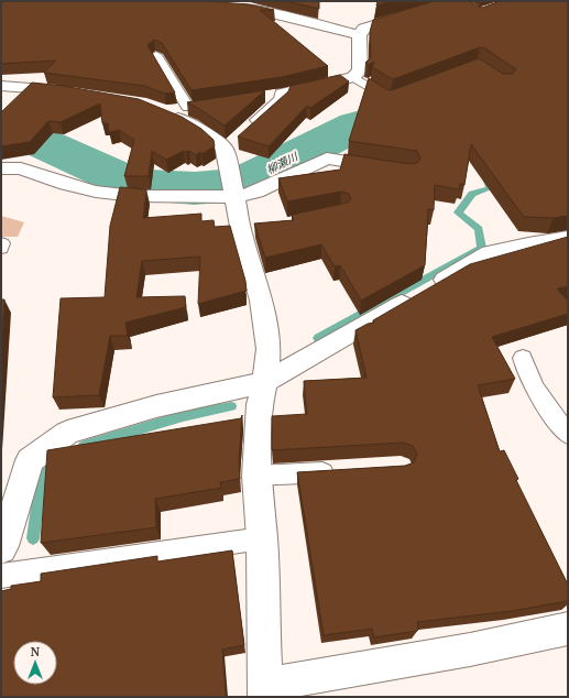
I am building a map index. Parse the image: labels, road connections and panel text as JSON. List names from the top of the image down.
{
  "water": ["柳瀬川"],
  "north": "top"
}
